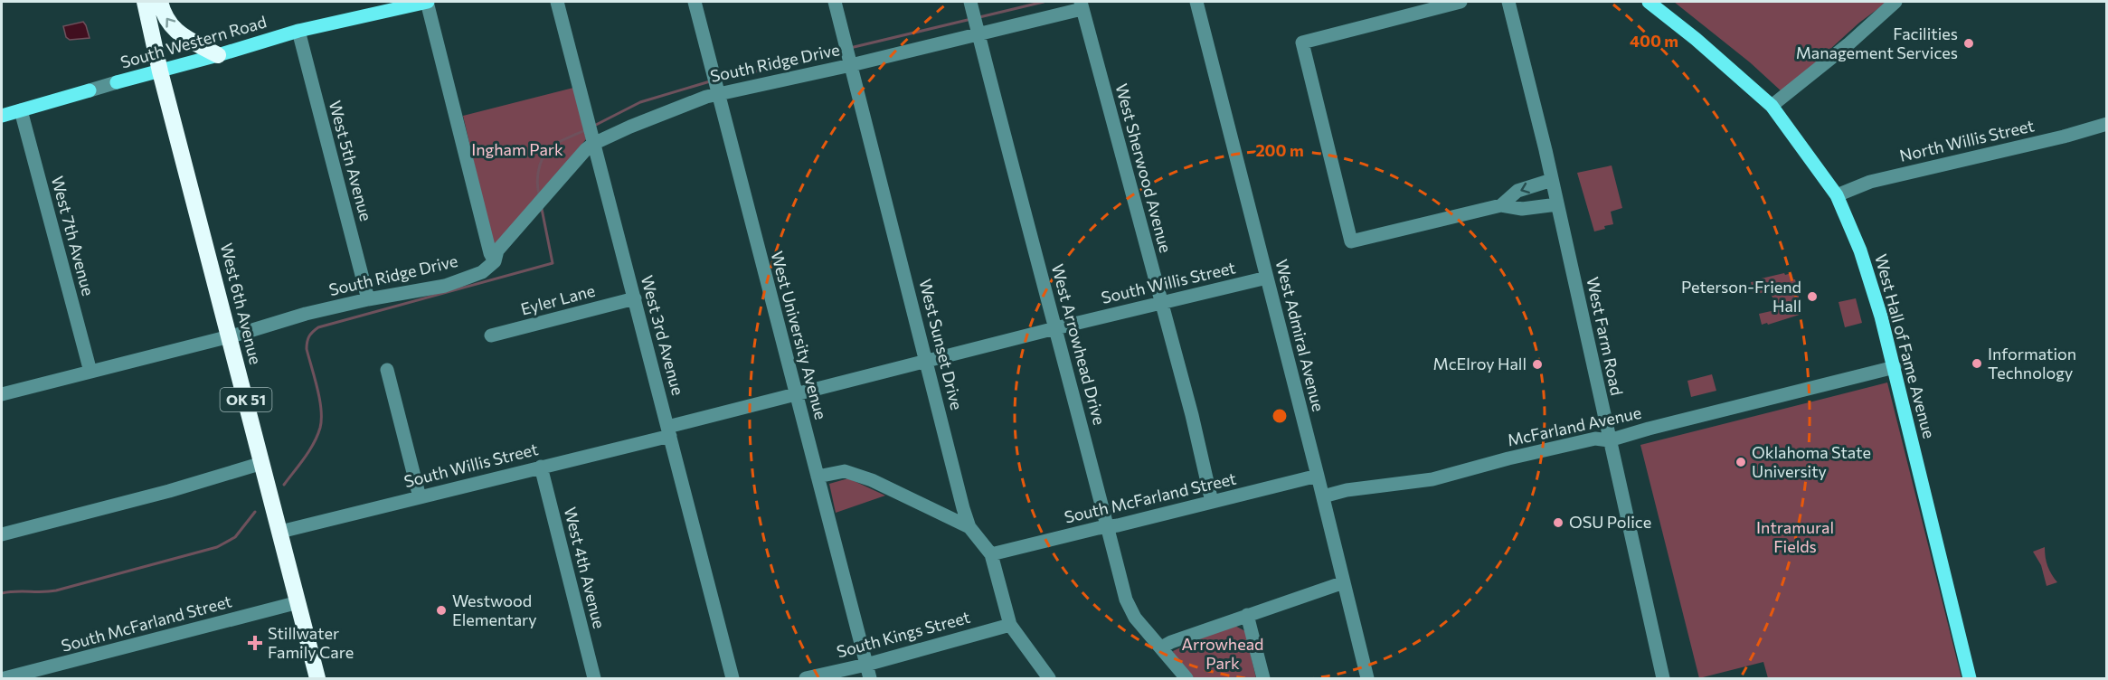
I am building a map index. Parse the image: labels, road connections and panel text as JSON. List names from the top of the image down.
{
  "streets": {
    "highway": ["West 6th Avenue", "OK 51"],
    "main road": ["South Western Road", "West Hall of Fame Avenue"],
    "street": [
      "South Ridge Drive",
      "North Willis Street",
      "West 5th Avenue",
      "West Sherwood Avenue",
      "West 7th Avenue",
      "South Willis Street",
      "Eyler Lane",
      "West 3rd Avenue",
      "West University Avenue",
      "West Admiral Avenue",
      "West Farm Road",
      "West Sunset Drive",
      "West Arrowhead Drive",
      "McFarland Avenue",
      "South McFarland Street",
      "West 4th Avenue",
      "South Kings Street"
    ]
  },
  "crossings": [
    ["South Western Road", "West 5th Avenue"],
    ["South Western Road", "West 7th Avenue"],
    ["South Western Road", "West 6th Avenue"],
    ["South Ridge Drive", "West 5th Avenue"],
    ["South Ridge Drive", "West Sherwood Avenue"],
    ["South Ridge Drive", "West 7th Avenue"],
    ["South Ridge Drive", "West 6th Avenue"],
    ["South Ridge Drive", "West 3rd Avenue"],
    ["South Ridge Drive", "West University Avenue"],
    ["South Ridge Drive", "West Sunset Drive"],
    ["South Ridge Drive", "West Arrowhead Drive"],
    ["North Willis Street", "West Hall of Fame Avenue"],
    ["West Sherwood Avenue", "South Willis Street"],
    ["West Sherwood Avenue", "South McFarland Street"],
    ["South Willis Street", "West 6th Avenue"],
    ["South Willis Street", "West 3rd Avenue"],
    ["South Willis Street", "West University Avenue"],
    ["South Willis Street", "West Admiral Avenue"],
    ["South Willis Street", "West Sunset Drive"],
    ["South Willis Street", "West Arrowhead Drive"],
    ["South Willis Street", "West 4th Avenue"],
    ["Eyler Lane", "West 3rd Avenue"],
    ["West 6th Avenue", "South McFarland Street"],
    ["West University Avenue", "South Kings Street"],
    ["West Admiral Avenue", "McFarland Avenue"],
    ["West Admiral Avenue", "South McFarland Street"],
    ["West Farm Road", "McFarland Avenue"],
    ["West Sunset Drive", "South McFarland Street"],
    ["West Sunset Drive", "South Kings Street"],
    ["West Arrowhead Drive", "South McFarland Street"],
    ["West Hall of Fame Avenue", "McFarland Avenue"]
  ],
  "parks": ["Ingham Park", "Intramural Fields", "Arrowhead Park"],
  "places": {
    "other": [
      "Facilities Management Services",
      "Peterson-Friend Hall",
      "Information Technology",
      "McElroy Hall",
      "Oklahoma State University",
      "OSU Police",
      "Westwood Elementary"
    ],
    "health": ["Stillwater Family Care"]
  },
  "rings": ["400 m", "200 m"]
}
